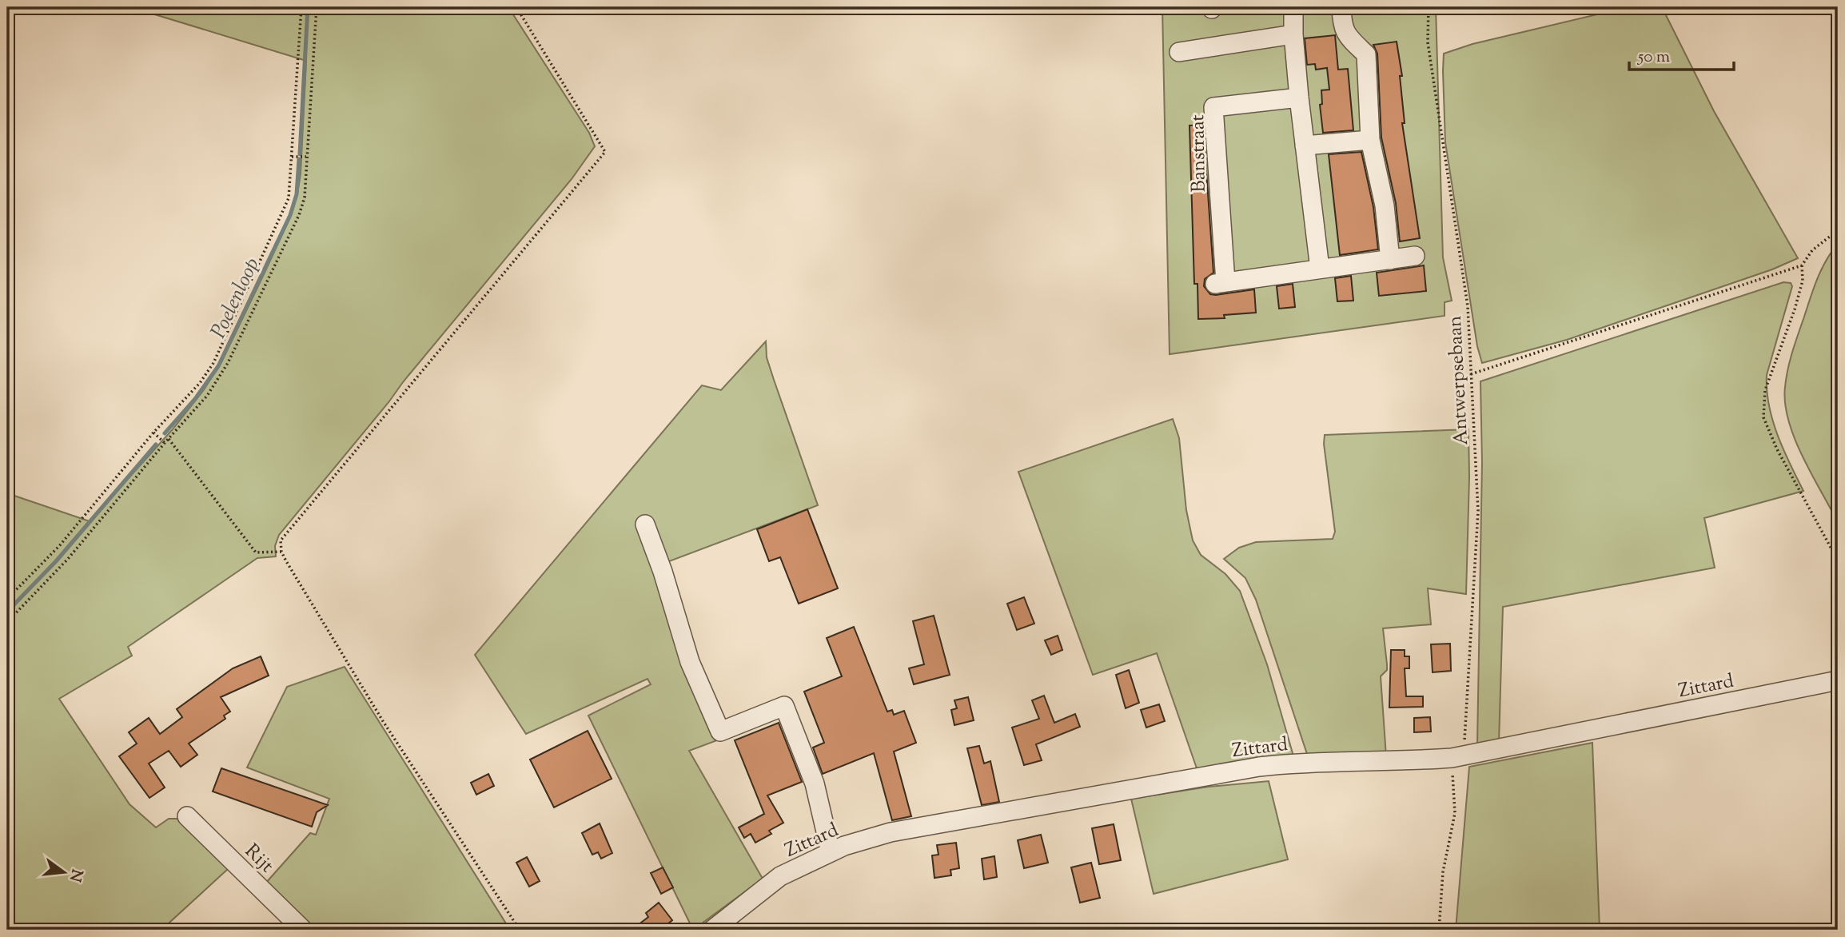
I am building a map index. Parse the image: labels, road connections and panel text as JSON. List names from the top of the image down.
{
  "streets": {
    "street": ["Banstraat", "Zittard", "Rijt"],
    "path": ["Antwerpsebaan"]
  },
  "crossings": [
    ["Antwerpsebaan", "Zittard"]
  ],
  "water": ["Poelenloop"],
  "scale_bar": "50 m",
  "north": "right"
}
